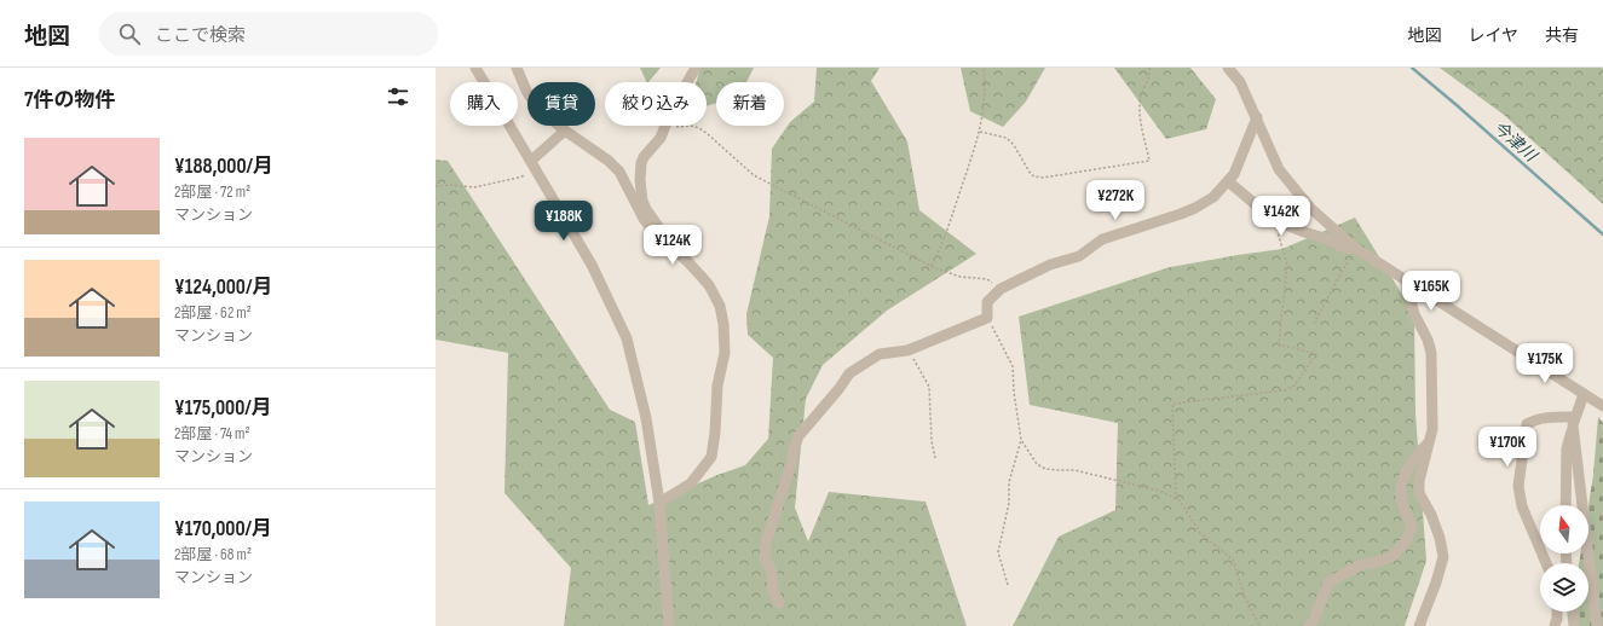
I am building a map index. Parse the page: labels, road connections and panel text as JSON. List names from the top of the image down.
{
  "water": ["今津川"],
  "north": "top",
  "page": {
    "header": "地図",
    "search": "ここで検索",
    "nav": ["地図", "レイヤ", "共有"],
    "heading": "7件の物件",
    "chip": [
      "購入",
      "賃貸",
      "絞り込み",
      "新着"
    ],
    "list": [
      {
        "name": "¥188,000/月",
        "note": "2部屋 · 72 m² · マンション"
      },
      {
        "name": "¥124,000/月",
        "note": "2部屋 · 62 m² · マンション"
      },
      {
        "name": "¥175,000/月",
        "note": "2部屋 · 74 m² · マンション"
      },
      {
        "name": "¥170,000/月",
        "note": "2部屋 · 68 m² · マンション"
      }
    ],
    "price": [
      "¥272K",
      "¥142K",
      "¥188K",
      "¥124K",
      "¥165K",
      "¥175K",
      "¥170K"
    ]
  }
}
